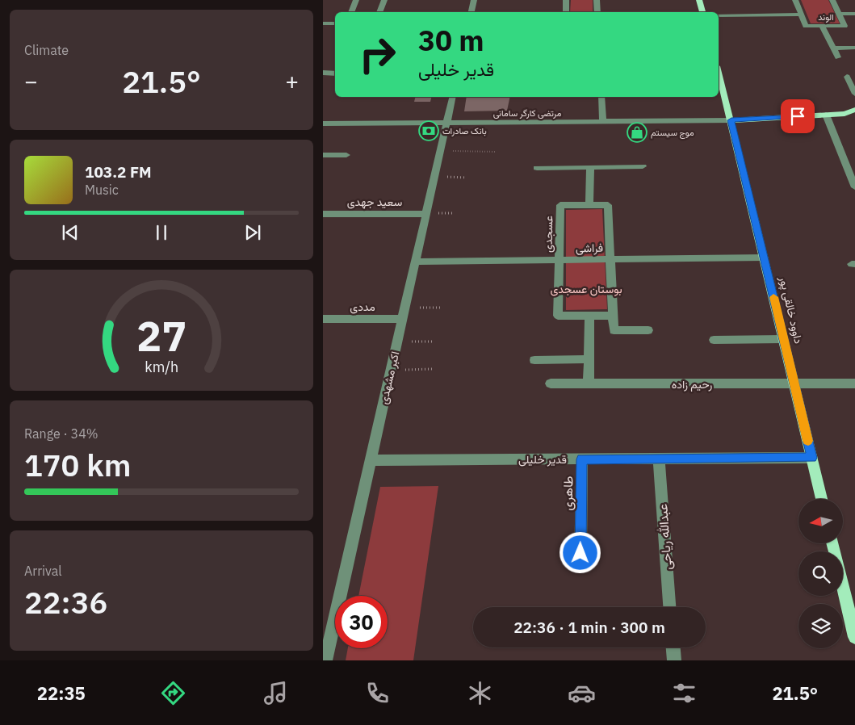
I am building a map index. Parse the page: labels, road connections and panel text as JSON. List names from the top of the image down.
{
  "streets": {
    "main road": ["داوود خالقی پور"],
    "street": [
      "الوند",
      "مرتضی کارگر سامانی",
      "سعید جهدی",
      "عسجدی",
      "فراشی",
      "مددی",
      "اکبر مشهدی",
      "رحیم زاده",
      "قدیر خلیلی",
      "طاهری",
      "عبدالله ریاحی"
    ]
  },
  "crossings": [
    ["مرتضی کارگر سامانی", "داوود خالقی پور"],
    ["مرتضی کارگر سامانی", "اکبر مشهدی"],
    ["سعید جهدی", "اکبر مشهدی"],
    ["عسجدی", "فراشی"],
    ["فراشی", "داوود خالقی پور"],
    ["فراشی", "اکبر مشهدی"],
    ["مددی", "اکبر مشهدی"],
    ["داوود خالقی پور", "رحیم زاده"],
    ["داوود خالقی پور", "قدیر خلیلی"],
    ["اکبر مشهدی", "قدیر خلیلی"],
    ["قدیر خلیلی", "طاهری"],
    ["قدیر خلیلی", "عبدالله ریاحی"]
  ],
  "parks": ["بوستان عسجدی"],
  "places": {
    "bank": ["بانک صادرات"],
    "shop": ["موج سیستم"]
  },
  "north": "left",
  "page": {
    "tile": [
      "Climate",
      ["Range · 34%", "170 km"],
      ["Arrival", "22:36"]
    ],
    "turn": ["30 m", "قدیر خلیلی"],
    "heat": ["−", "21.5°", "+"],
    "song": ["103.2 FM", "Music"],
    "limit": "30",
    "trip": "22:36 · 1 min · 300 m",
    "tabs": ["22:35", "21.5°"],
    "gauge": ["27", "km/h"]
  }
}
